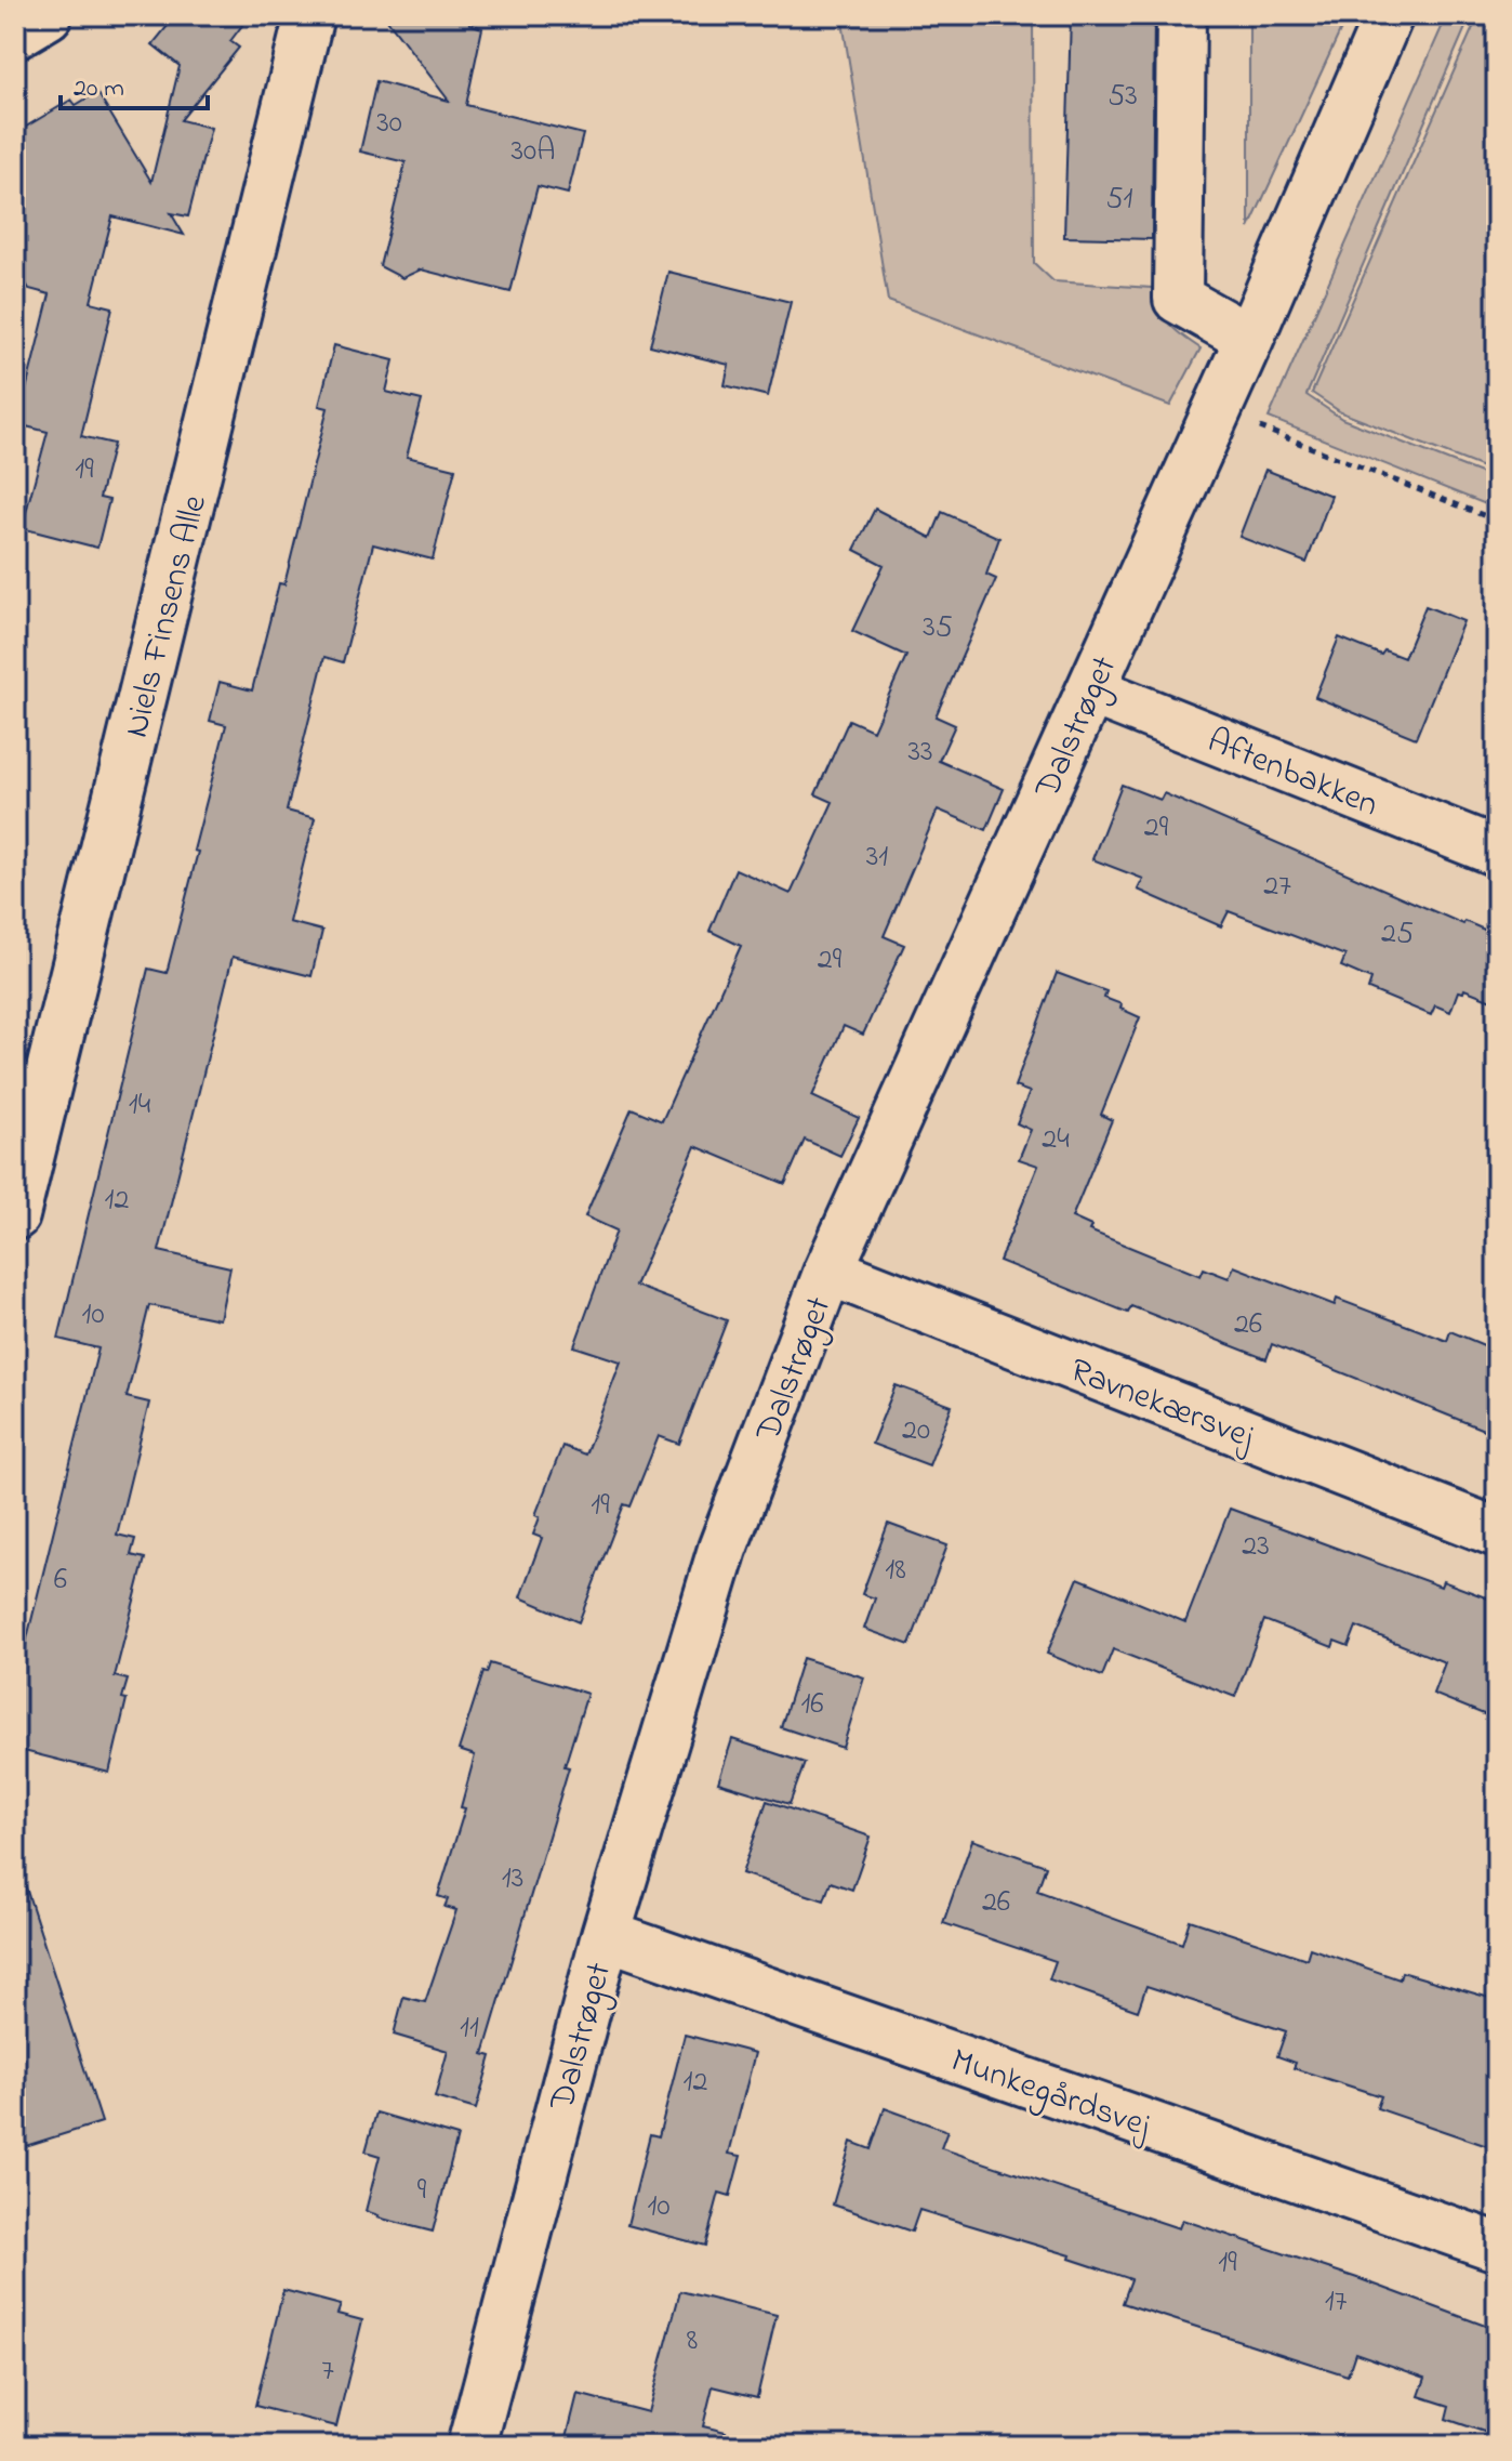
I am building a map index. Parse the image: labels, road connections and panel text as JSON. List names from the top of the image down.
{
  "streets": {
    "street": [
      "Niels Finsens Alle",
      "Dalstrøget",
      "Aftenbakken",
      "Ravnekærsvej",
      "Munkegårdsvej"
    ]
  },
  "crossings": [
    ["Dalstrøget", "Aftenbakken"],
    ["Dalstrøget", "Ravnekærsvej"],
    ["Dalstrøget", "Munkegårdsvej"]
  ],
  "house_numbers": [
    "53",
    "30",
    "30A",
    "51",
    "19",
    "35",
    "33",
    "29",
    "31",
    "27",
    "25",
    "29",
    "14",
    "24",
    "12",
    "10",
    "26",
    "20",
    "19",
    "23",
    "18",
    "6",
    "16",
    "13",
    "26",
    "11",
    "12",
    "9",
    "10",
    "19",
    "17",
    "8",
    "7"
  ],
  "scale_bar": "20 m"
}
